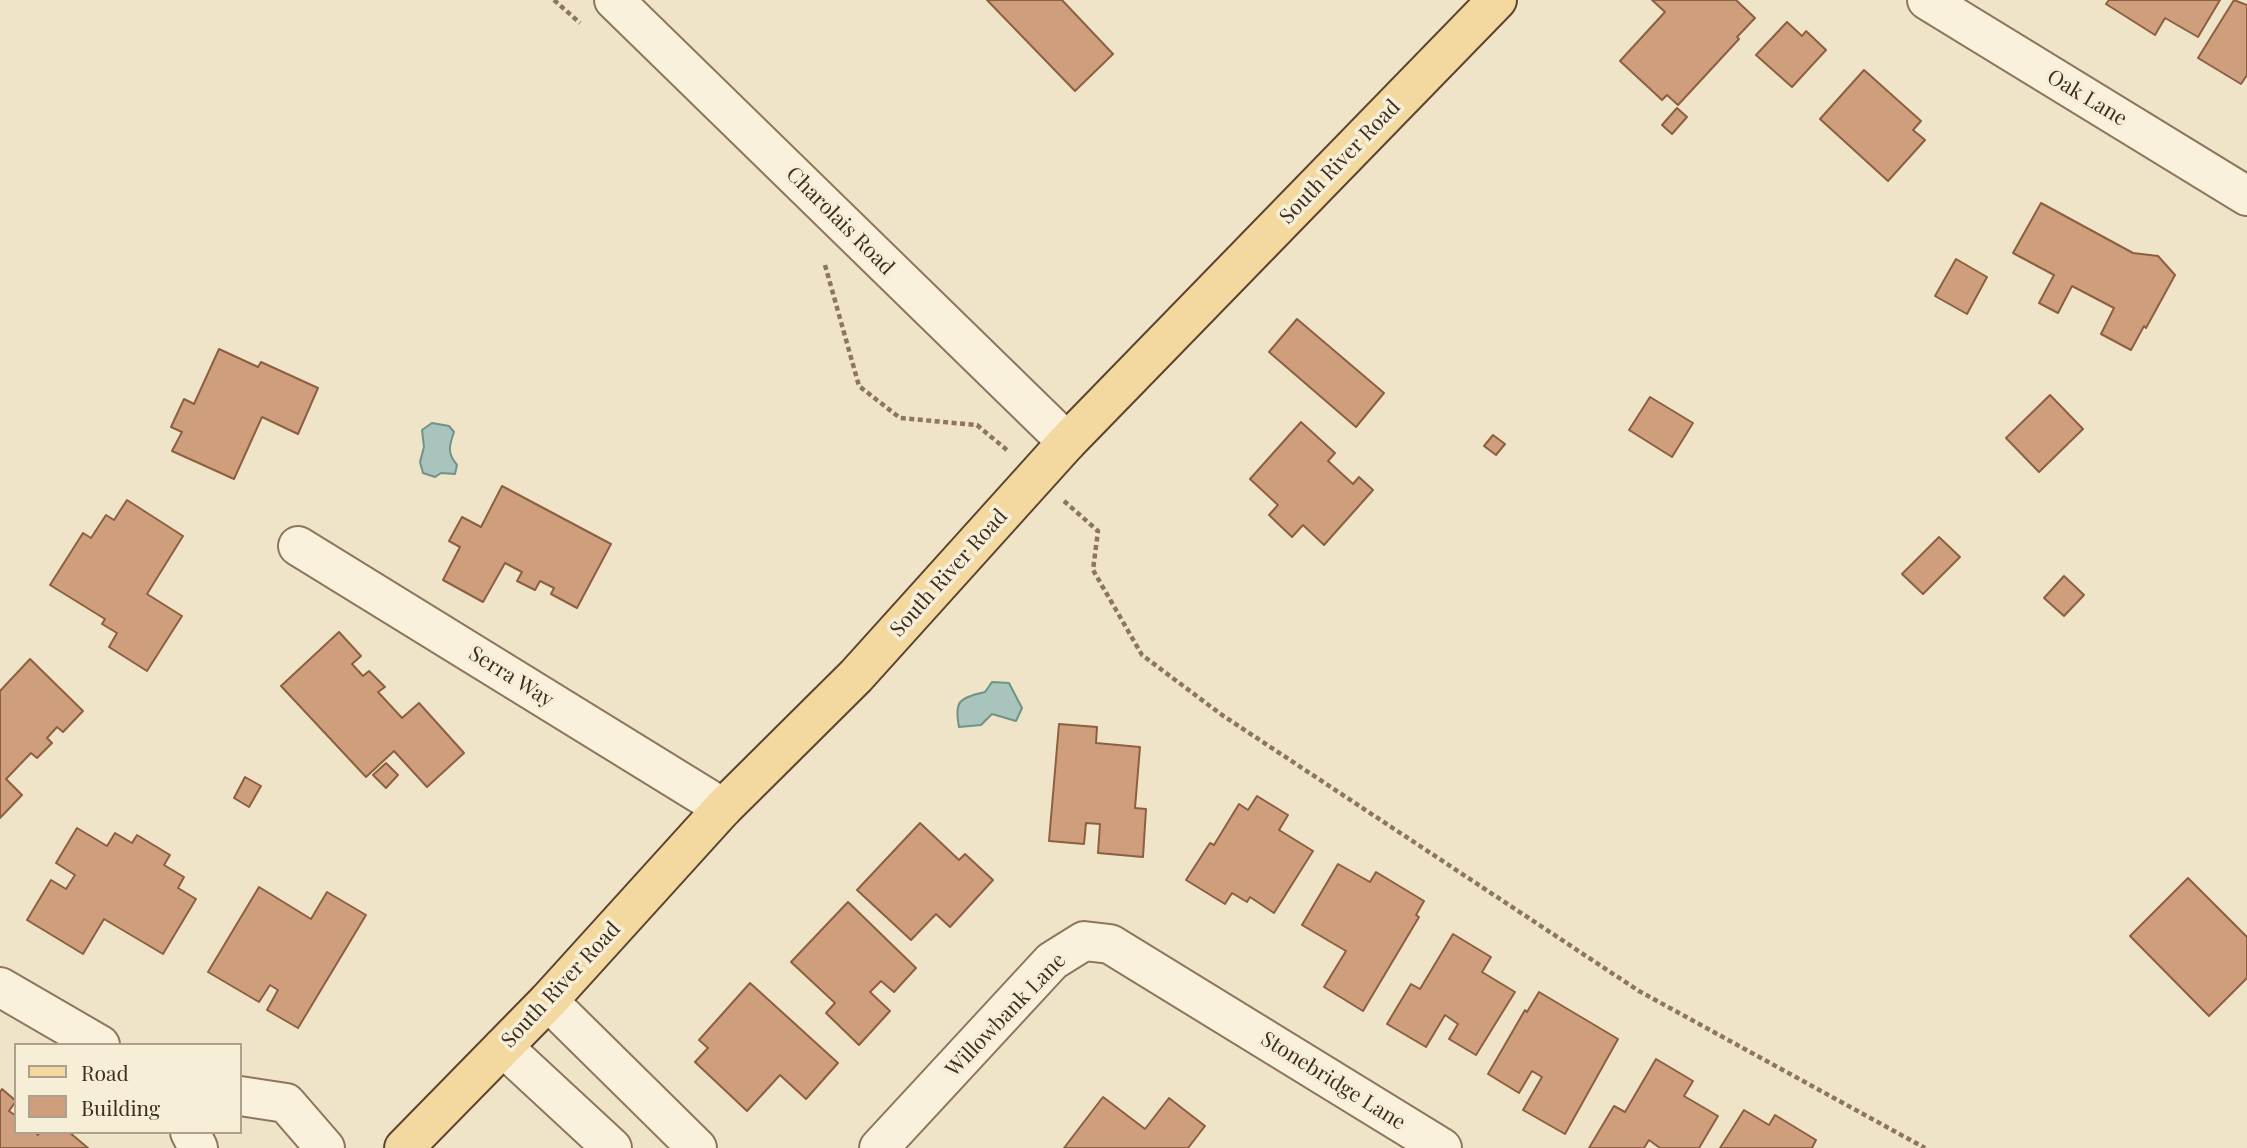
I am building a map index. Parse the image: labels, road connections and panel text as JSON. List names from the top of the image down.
{
  "streets": {
    "main road": ["South River Road"],
    "street": [
      "Oak Lane",
      "Charolais Road",
      "Serra Way",
      "Willowbank Lane",
      "Stonebridge Lane"
    ]
  },
  "crossings": [
    ["South River Road", "Charolais Road"],
    ["South River Road", "Serra Way"],
    ["Willowbank Lane", "Stonebridge Lane"]
  ],
  "legend": ["Road", "Building"]
}
